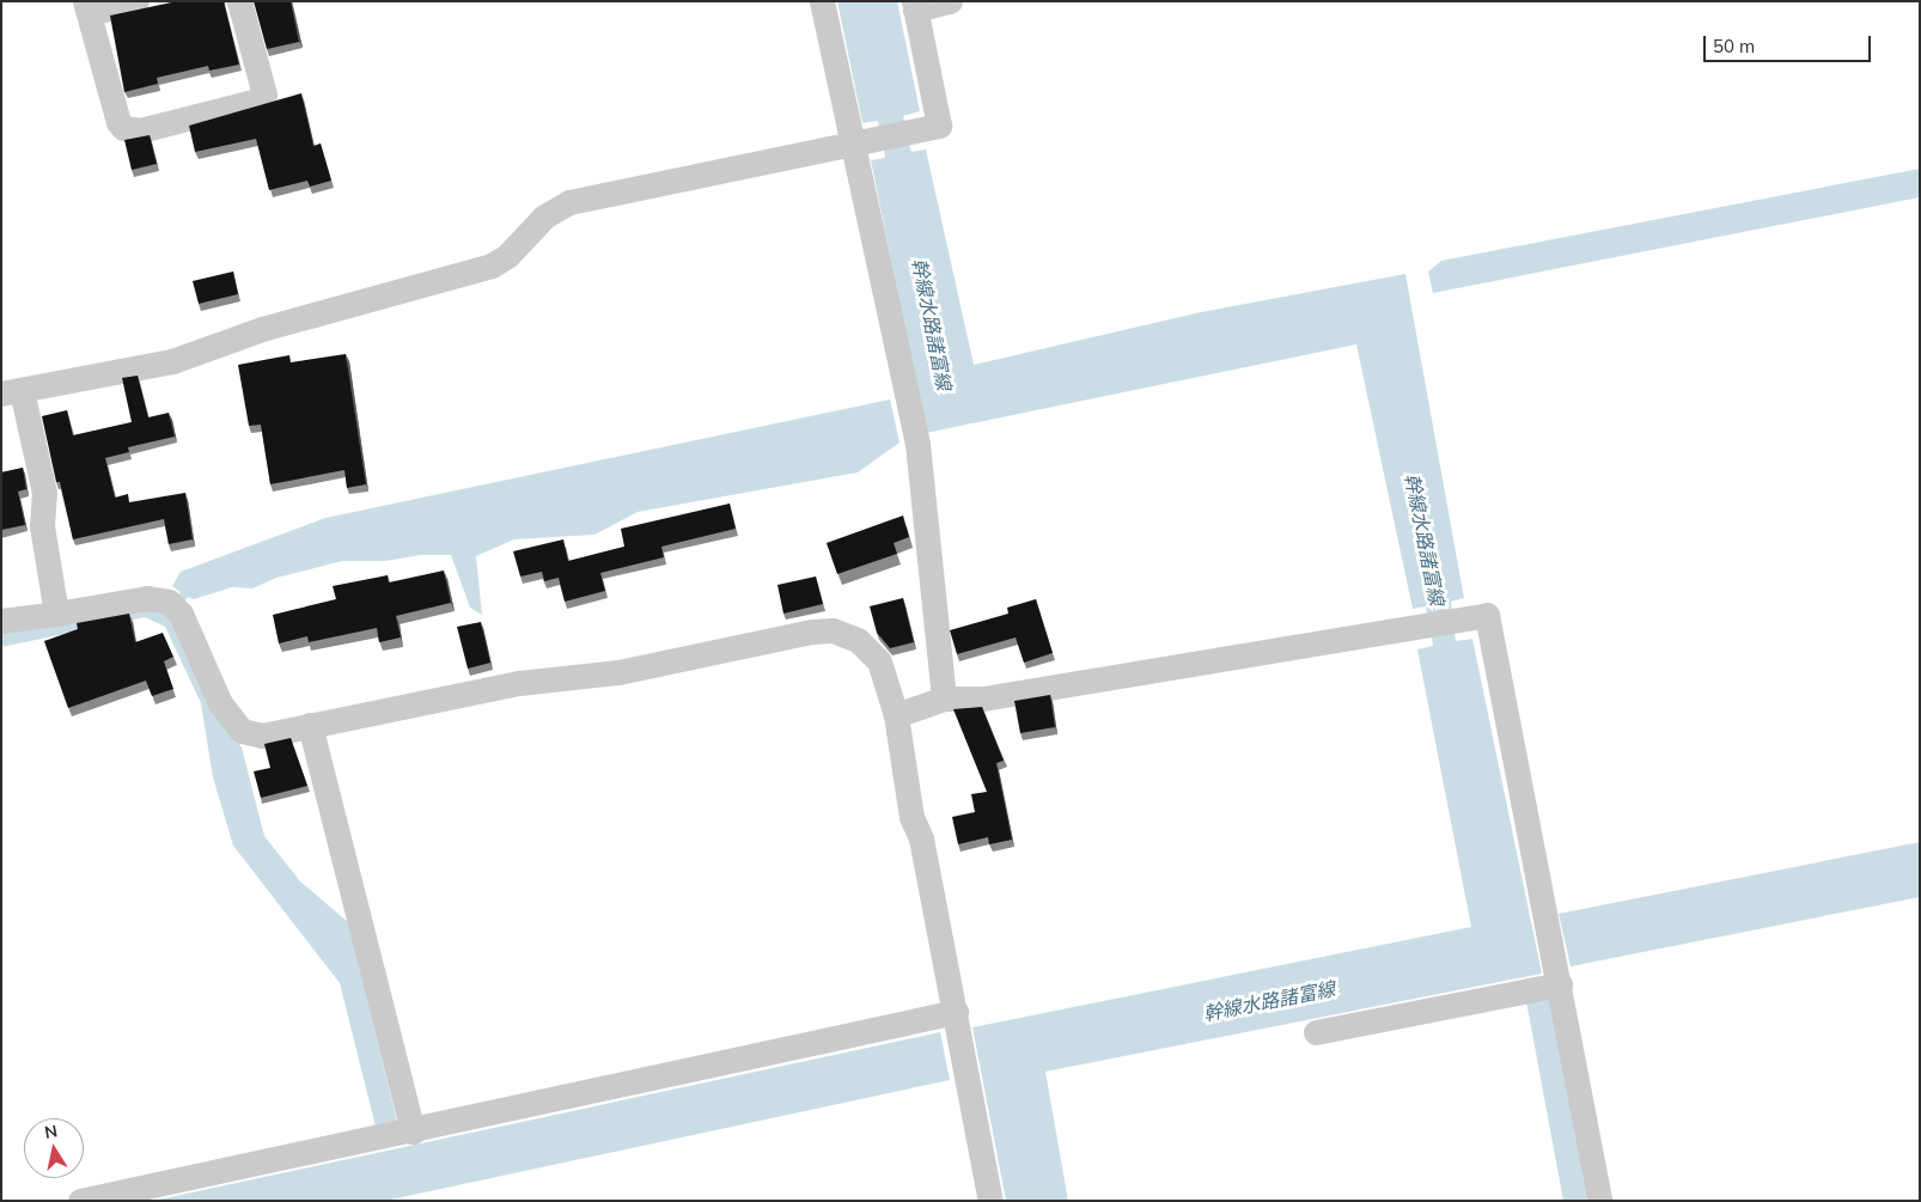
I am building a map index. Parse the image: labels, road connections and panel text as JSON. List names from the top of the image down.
{
  "water": ["幹線水路諸富線"],
  "scale_bar": "50 m",
  "north": "top"
}
